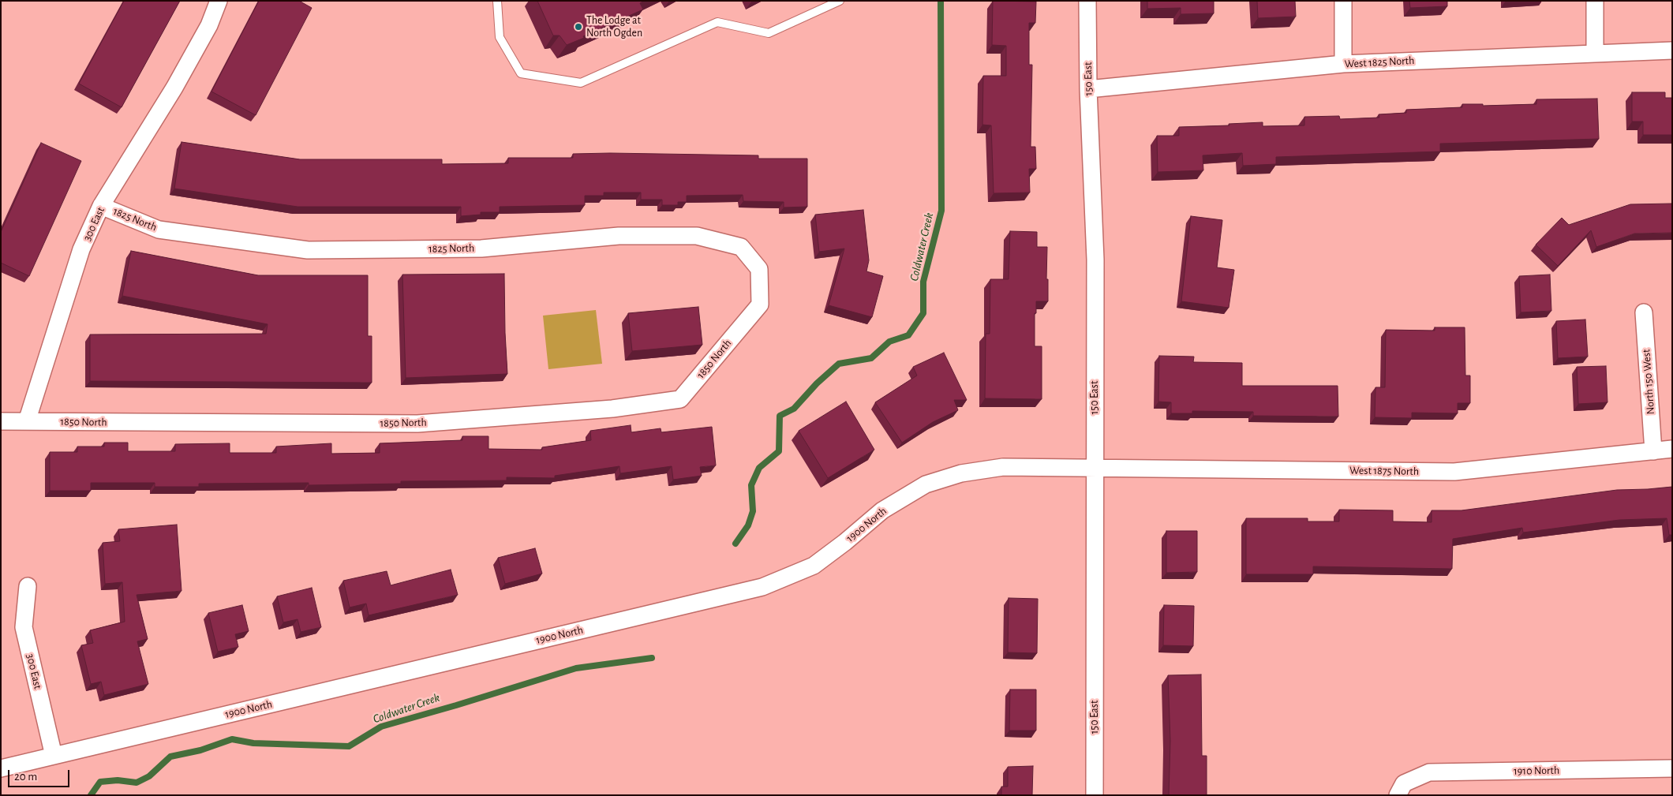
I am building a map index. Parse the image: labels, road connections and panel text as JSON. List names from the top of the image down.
{
  "streets": {
    "street": [
      "West 1825 North",
      "150 East",
      "1825 North",
      "300 East",
      "1850 North",
      "North 150 West",
      "West 1875 North",
      "1900 North",
      "1910 North"
    ]
  },
  "crossings": [
    ["West 1825 North", "150 East"],
    ["150 East", "West 1875 North"],
    ["150 East", "1900 North"],
    ["1825 North", "300 East"],
    ["1825 North", "1850 North"],
    ["300 East", "1850 North"],
    ["300 East", "1900 North"],
    ["North 150 West", "West 1875 North"],
    ["West 1875 North", "1900 North"]
  ],
  "water": ["Coldwater Creek"],
  "places": ["The Lodge at North Ogden"],
  "scale_bar": "20 m"
}
